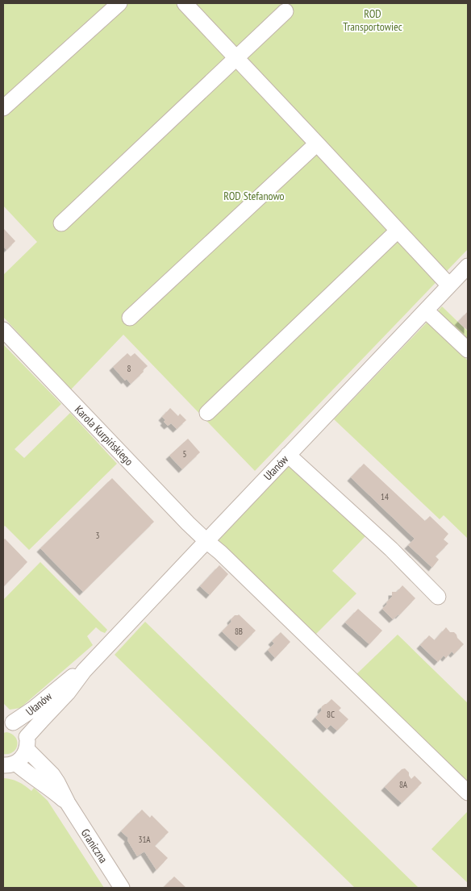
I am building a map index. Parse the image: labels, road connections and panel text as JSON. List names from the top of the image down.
{
  "streets": {
    "street": ["Karola Kurpińskiego", "Ułanów", "Graniczna"]
  },
  "crossings": [
    ["Karola Kurpińskiego", "Ułanów"],
    ["Ułanów", "Graniczna"]
  ],
  "parks": ["ROD Transportowiec", "ROD Stefanowo"],
  "house_numbers": [
    "8",
    "5",
    "14",
    "3",
    "8B",
    "8C",
    "8A",
    "31A"
  ]
}
